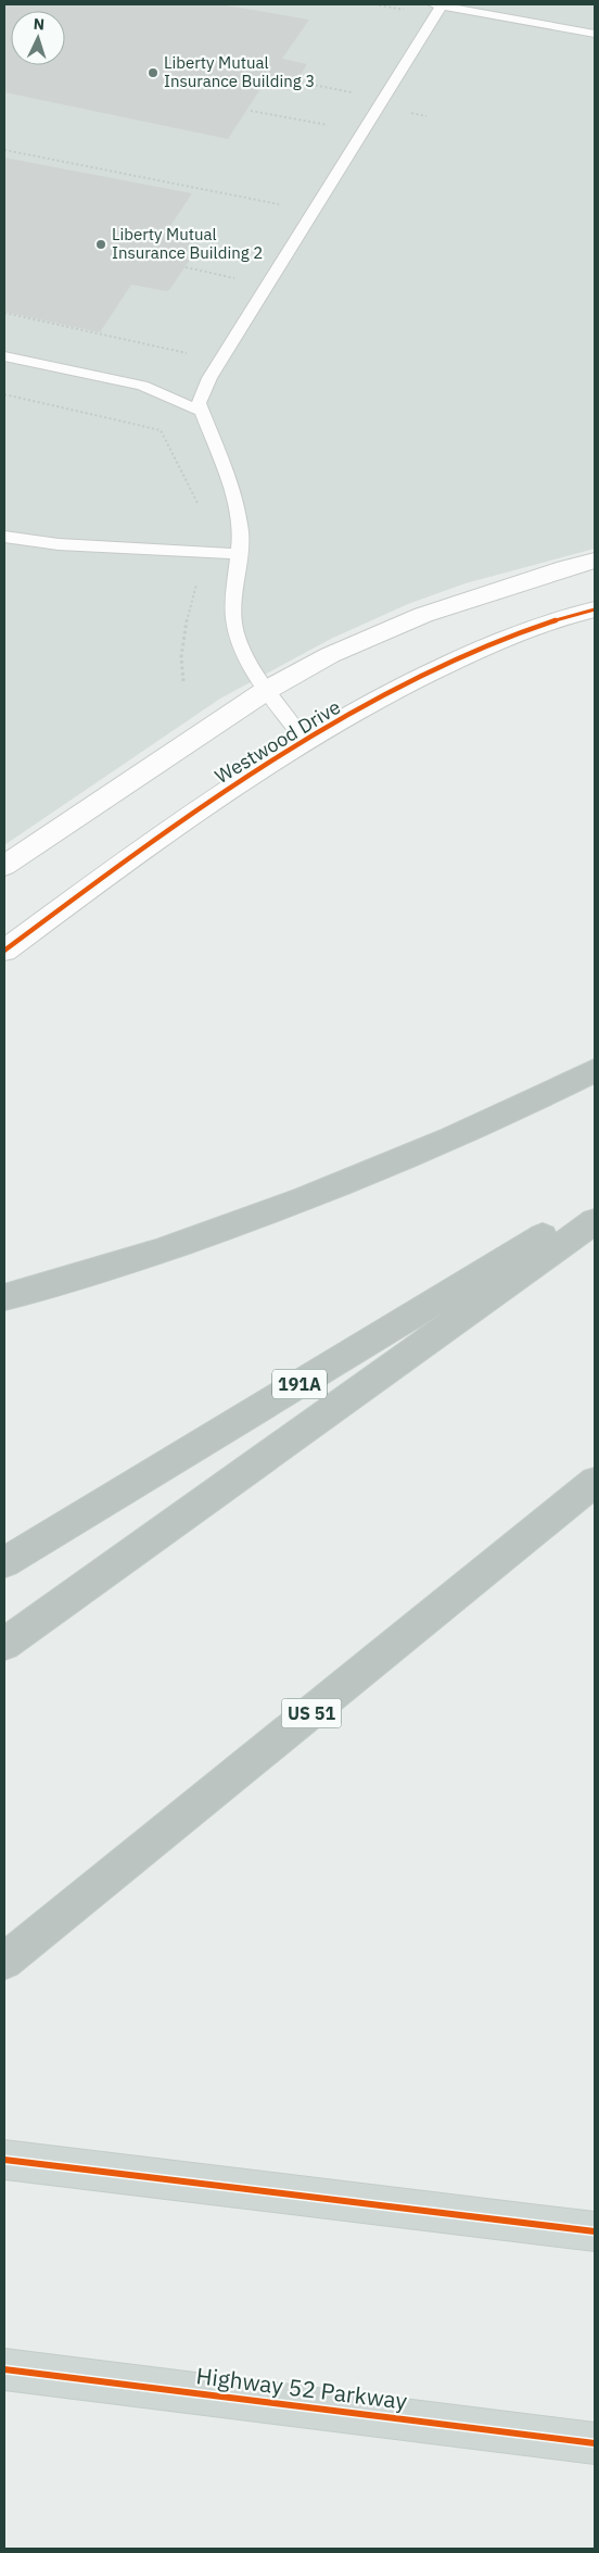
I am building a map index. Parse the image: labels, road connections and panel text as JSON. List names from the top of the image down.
{
  "streets": {
    "highway": ["191A", "US 51"],
    "main road": ["Highway 52 Parkway"],
    "street": ["Westwood Drive"]
  },
  "places": ["Liberty Mutual Insurance Building 3", "Liberty Mutual Insurance Building 2"],
  "north": "top"
}
